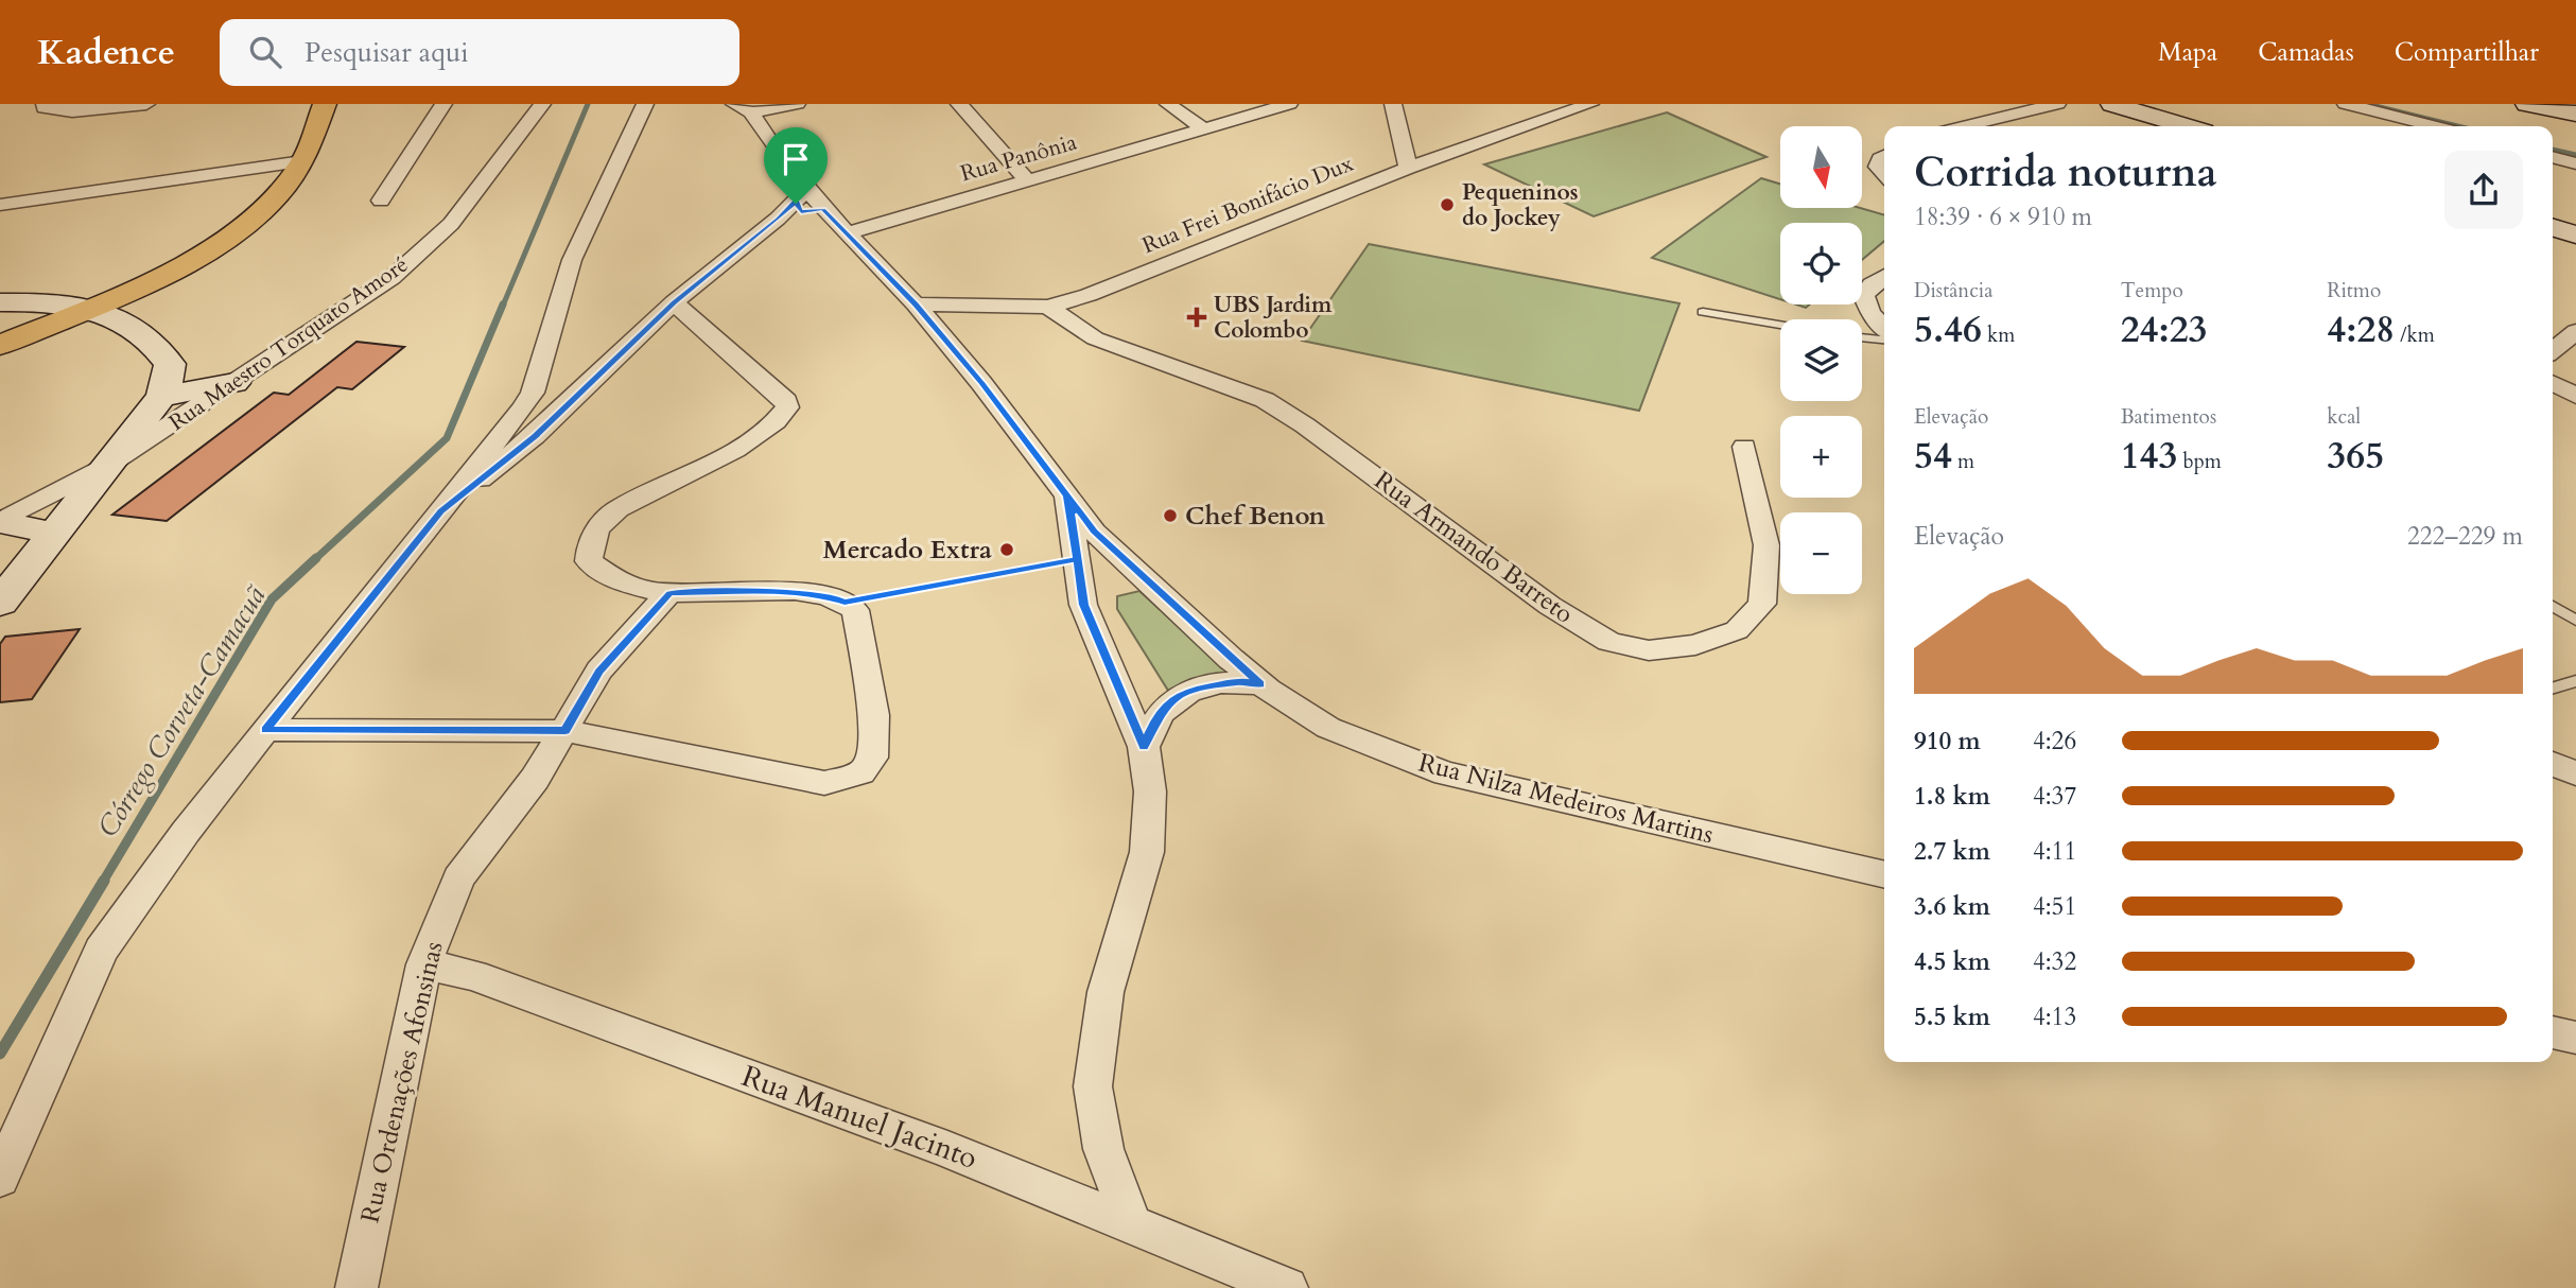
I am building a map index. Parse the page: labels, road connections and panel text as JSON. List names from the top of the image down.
{
  "streets": {
    "street": [
      "Rua Panônia",
      "Rua Frei Bonifácio Dux",
      "Rua Maestro Torquato Amoré",
      "Rua Armando Barreto",
      "Rua Nilza Medeiros Martins",
      "Rua Ordenações Afonsinas",
      "Rua Manuel Jacinto"
    ]
  },
  "crossings": [
    ["Rua Panônia", "Rua Nilza Medeiros Martins"],
    ["Rua Frei Bonifácio Dux", "Rua Armando Barreto"],
    ["Rua Frei Bonifácio Dux", "Rua Nilza Medeiros Martins"],
    ["Rua Ordenações Afonsinas", "Rua Manuel Jacinto"]
  ],
  "water": ["Córrego Corveta-Camacuã"],
  "places": {
    "other": ["Pequeninos do Jockey", "Chef Benon", "Mercado Extra"],
    "health": ["UBS Jardim Colombo"]
  },
  "north": "bottom",
  "page": {
    "header": "Kadence",
    "search": "Pesquisar aqui",
    "nav": ["Mapa", "Camadas", "Compartilhar"],
    "map_buttons": ["+", "−"],
    "heading": ["Corrida noturna", "18:39 · 6 × 910 m"],
    "stats": [
      ["Distância", "5.46 km"],
      ["Tempo", "24:23"],
      ["Ritmo", "4:28 /km"],
      ["Elevação", "54 m"],
      ["Batimentos", "143 bpm"],
      ["kcal", "365"]
    ],
    "chart": ["Elevação", "222–229 m"],
    "list": [
      {
        "name": "910 m",
        "note": "4:26"
      },
      {
        "name": "1.8 km",
        "note": "4:37"
      },
      {
        "name": "2.7 km",
        "note": "4:11"
      },
      {
        "name": "3.6 km",
        "note": "4:51"
      },
      {
        "name": "4.5 km",
        "note": "4:32"
      },
      {
        "name": "5.5 km",
        "note": "4:13"
      }
    ]
  }
}
